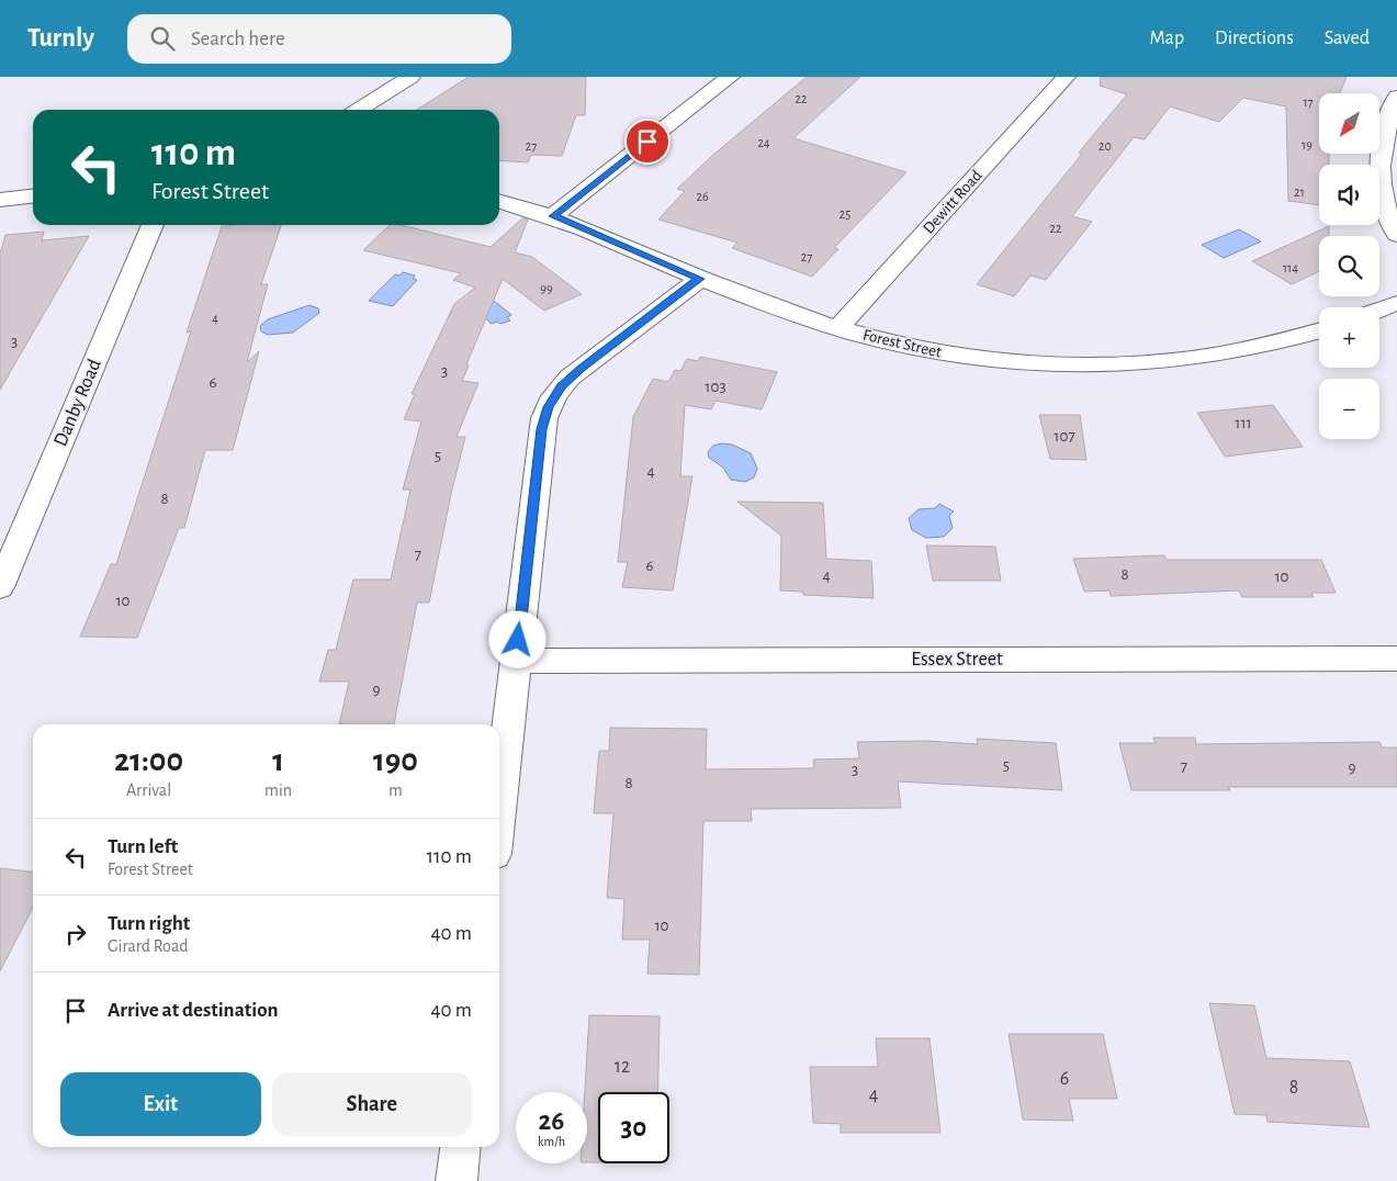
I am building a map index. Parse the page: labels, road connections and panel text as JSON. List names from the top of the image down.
{
  "streets": {
    "street": [
      "Dewitt Road",
      "Forest Street",
      "Danby Road",
      "Essex Street"
    ]
  },
  "crossings": [
    ["Dewitt Road", "Forest Street"]
  ],
  "house_numbers": [
    "22",
    "17",
    "24",
    "19",
    "27",
    "20",
    "21",
    "26",
    "25",
    "22",
    "27",
    "114",
    "99",
    "4",
    "3",
    "3",
    "6",
    "103",
    "111",
    "107",
    "5",
    "4",
    "8",
    "7",
    "6",
    "8",
    "4",
    "10",
    "10",
    "9",
    "5",
    "7",
    "9",
    "3",
    "8",
    "10",
    "12",
    "6",
    "8",
    "4"
  ],
  "north": "bottom left",
  "page": {
    "header": "Turnly",
    "search": "Search here",
    "nav": ["Map", "Directions", "Saved"],
    "map_buttons": ["+", "−"],
    "turn": ["110 m", "Forest Street"],
    "eta": [
      "21:00",
      "Arrival",
      "1",
      "min",
      "190",
      "m"
    ],
    "list": [
      {
        "name": "Turn left",
        "note": "Forest Street",
        "value": "110 m"
      },
      {
        "name": "Turn right",
        "note": "Girard Road",
        "value": "40 m"
      },
      {
        "name": "Arrive at destination",
        "value": "40 m"
      }
    ],
    "buttons": ["Exit", "Share"],
    "speed": "26 km/h",
    "limit": "30"
  }
}
